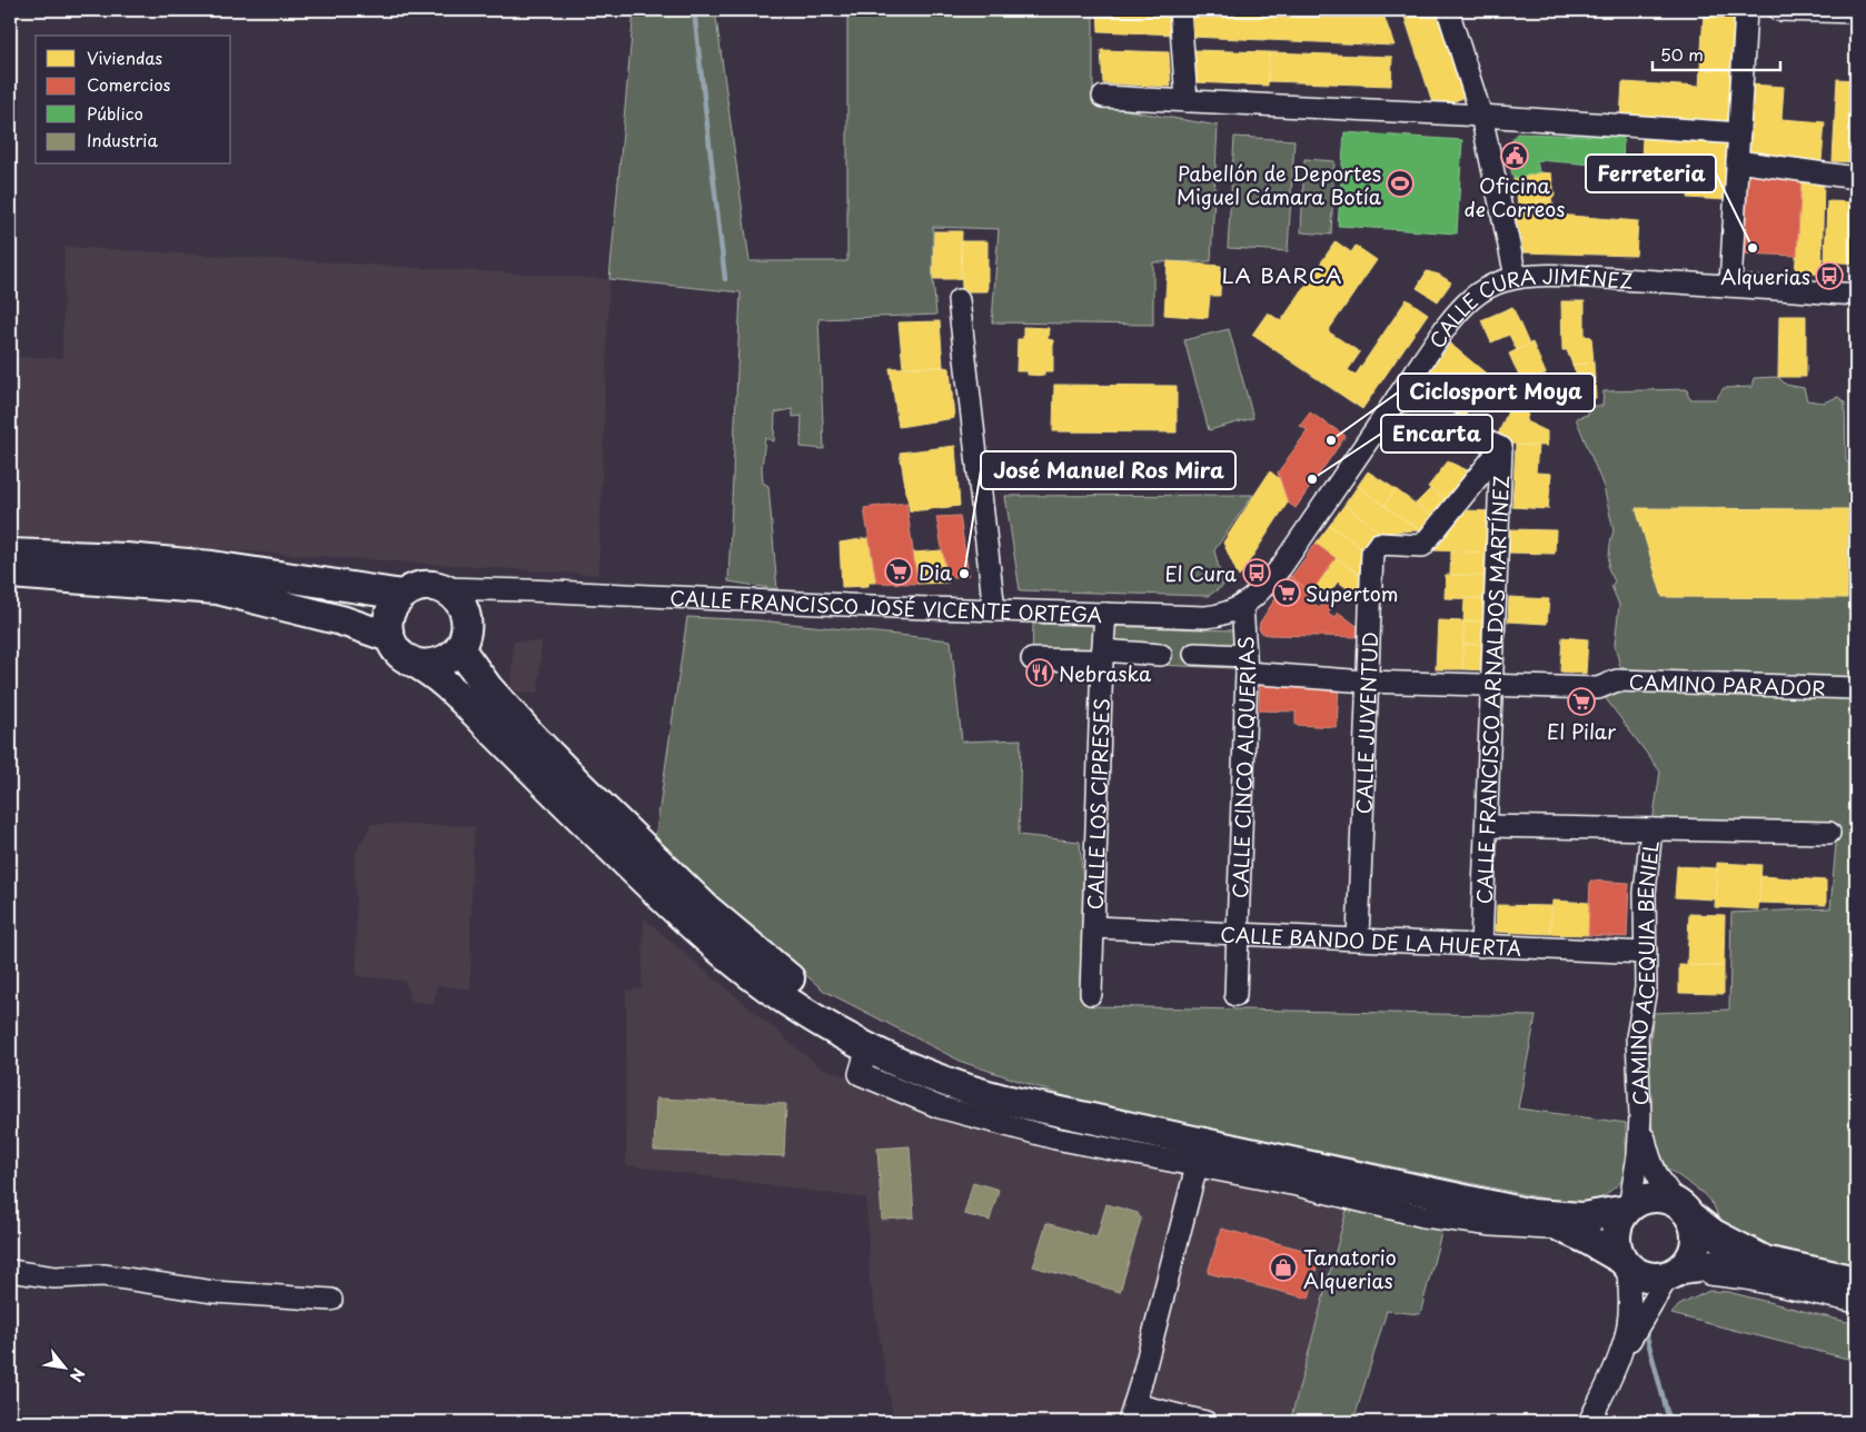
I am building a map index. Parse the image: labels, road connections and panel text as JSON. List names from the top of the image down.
{
  "streets": {
    "street": [
      "CALLE CURA JIMÉNEZ",
      "CALLE FRANCISCO JOSÉ VICENTE ORTEGA",
      "CAMINO PARADOR",
      "CALLE FRANCISCO ARNALDOS MARTÍNEZ",
      "CALLE JUVENTUD",
      "CALLE CINCO ALQUERÍAS",
      "CALLE LOS CIPRESES",
      "CALLE BANDO DE LA HUERTA",
      "CAMINO ACEQUIA BENIEL"
    ]
  },
  "crossings": [
    ["CALLE CURA JIMÉNEZ", "CALLE FRANCISCO JOSÉ VICENTE ORTEGA"],
    ["CALLE CURA JIMÉNEZ", "CALLE FRANCISCO ARNALDOS MARTÍNEZ"],
    ["CALLE CURA JIMÉNEZ", "CALLE CINCO ALQUERÍAS"],
    ["CALLE FRANCISCO JOSÉ VICENTE ORTEGA", "CALLE CINCO ALQUERÍAS"],
    ["CALLE FRANCISCO JOSÉ VICENTE ORTEGA", "CALLE LOS CIPRESES"],
    ["CAMINO PARADOR", "CALLE FRANCISCO ARNALDOS MARTÍNEZ"],
    ["CAMINO PARADOR", "CALLE JUVENTUD"],
    ["CAMINO PARADOR", "CALLE CINCO ALQUERÍAS"],
    ["CALLE FRANCISCO ARNALDOS MARTÍNEZ", "CALLE JUVENTUD"],
    ["CALLE FRANCISCO ARNALDOS MARTÍNEZ", "CALLE BANDO DE LA HUERTA"],
    ["CALLE JUVENTUD", "CALLE BANDO DE LA HUERTA"],
    ["CALLE CINCO ALQUERÍAS", "CALLE BANDO DE LA HUERTA"],
    ["CALLE LOS CIPRESES", "CALLE BANDO DE LA HUERTA"],
    ["CALLE BANDO DE LA HUERTA", "CAMINO ACEQUIA BENIEL"]
  ],
  "districts": ["LA BARCA"],
  "places": {
    "public building": ["Oficina de Correos"],
    "sports": ["Pabellón de Deportes Miguel Cámara Botía"],
    "other": [
      "Ferreteria",
      "Ciclosport Moya",
      "Encarta",
      "José Manuel Ros Mira"
    ],
    "bus stop": ["Alquerias", "El Cura"],
    "supermarket": ["Dia", "Supertom", "El Pilar"],
    "restaurant": ["Nebraska"],
    "shop": ["Tanatorio Alquerias"]
  },
  "legend": [
    "Viviendas",
    "Comercios",
    "Público",
    "Industria"
  ],
  "scale_bar": "50 m",
  "north": "bottom right"
}
